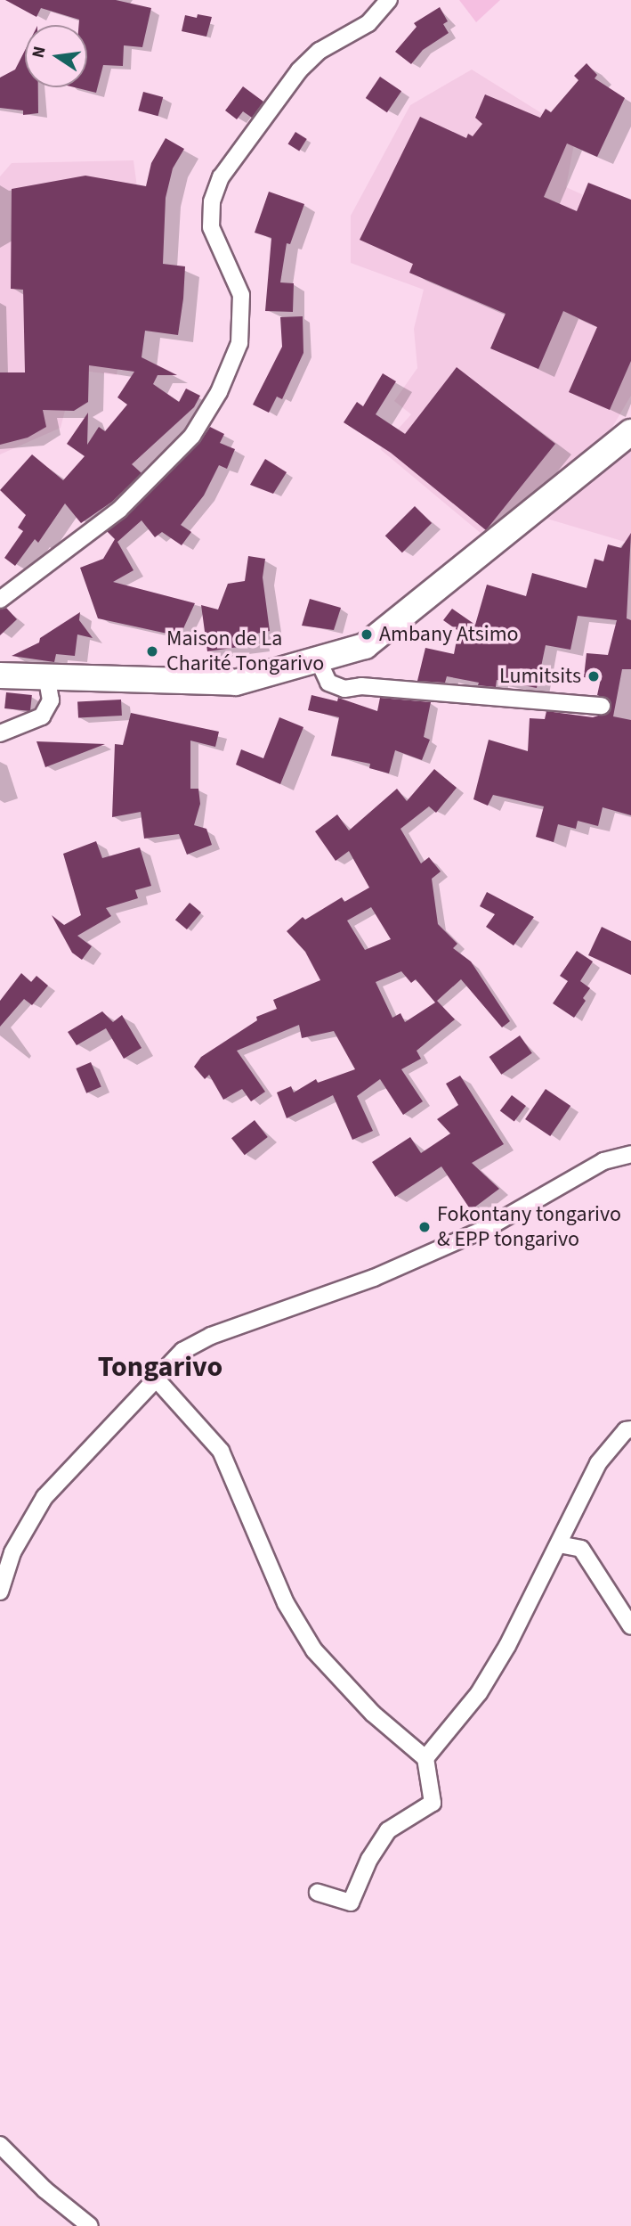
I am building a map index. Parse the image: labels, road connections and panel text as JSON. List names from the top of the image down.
{
  "districts": ["Tongarivo"],
  "places": [
    "Ambany Atsimo",
    "Maison de La Charité Tongarivo",
    "Lumitsits",
    "Fokontany tongarivo & EPP tongarivo"
  ],
  "north": "left"
}
